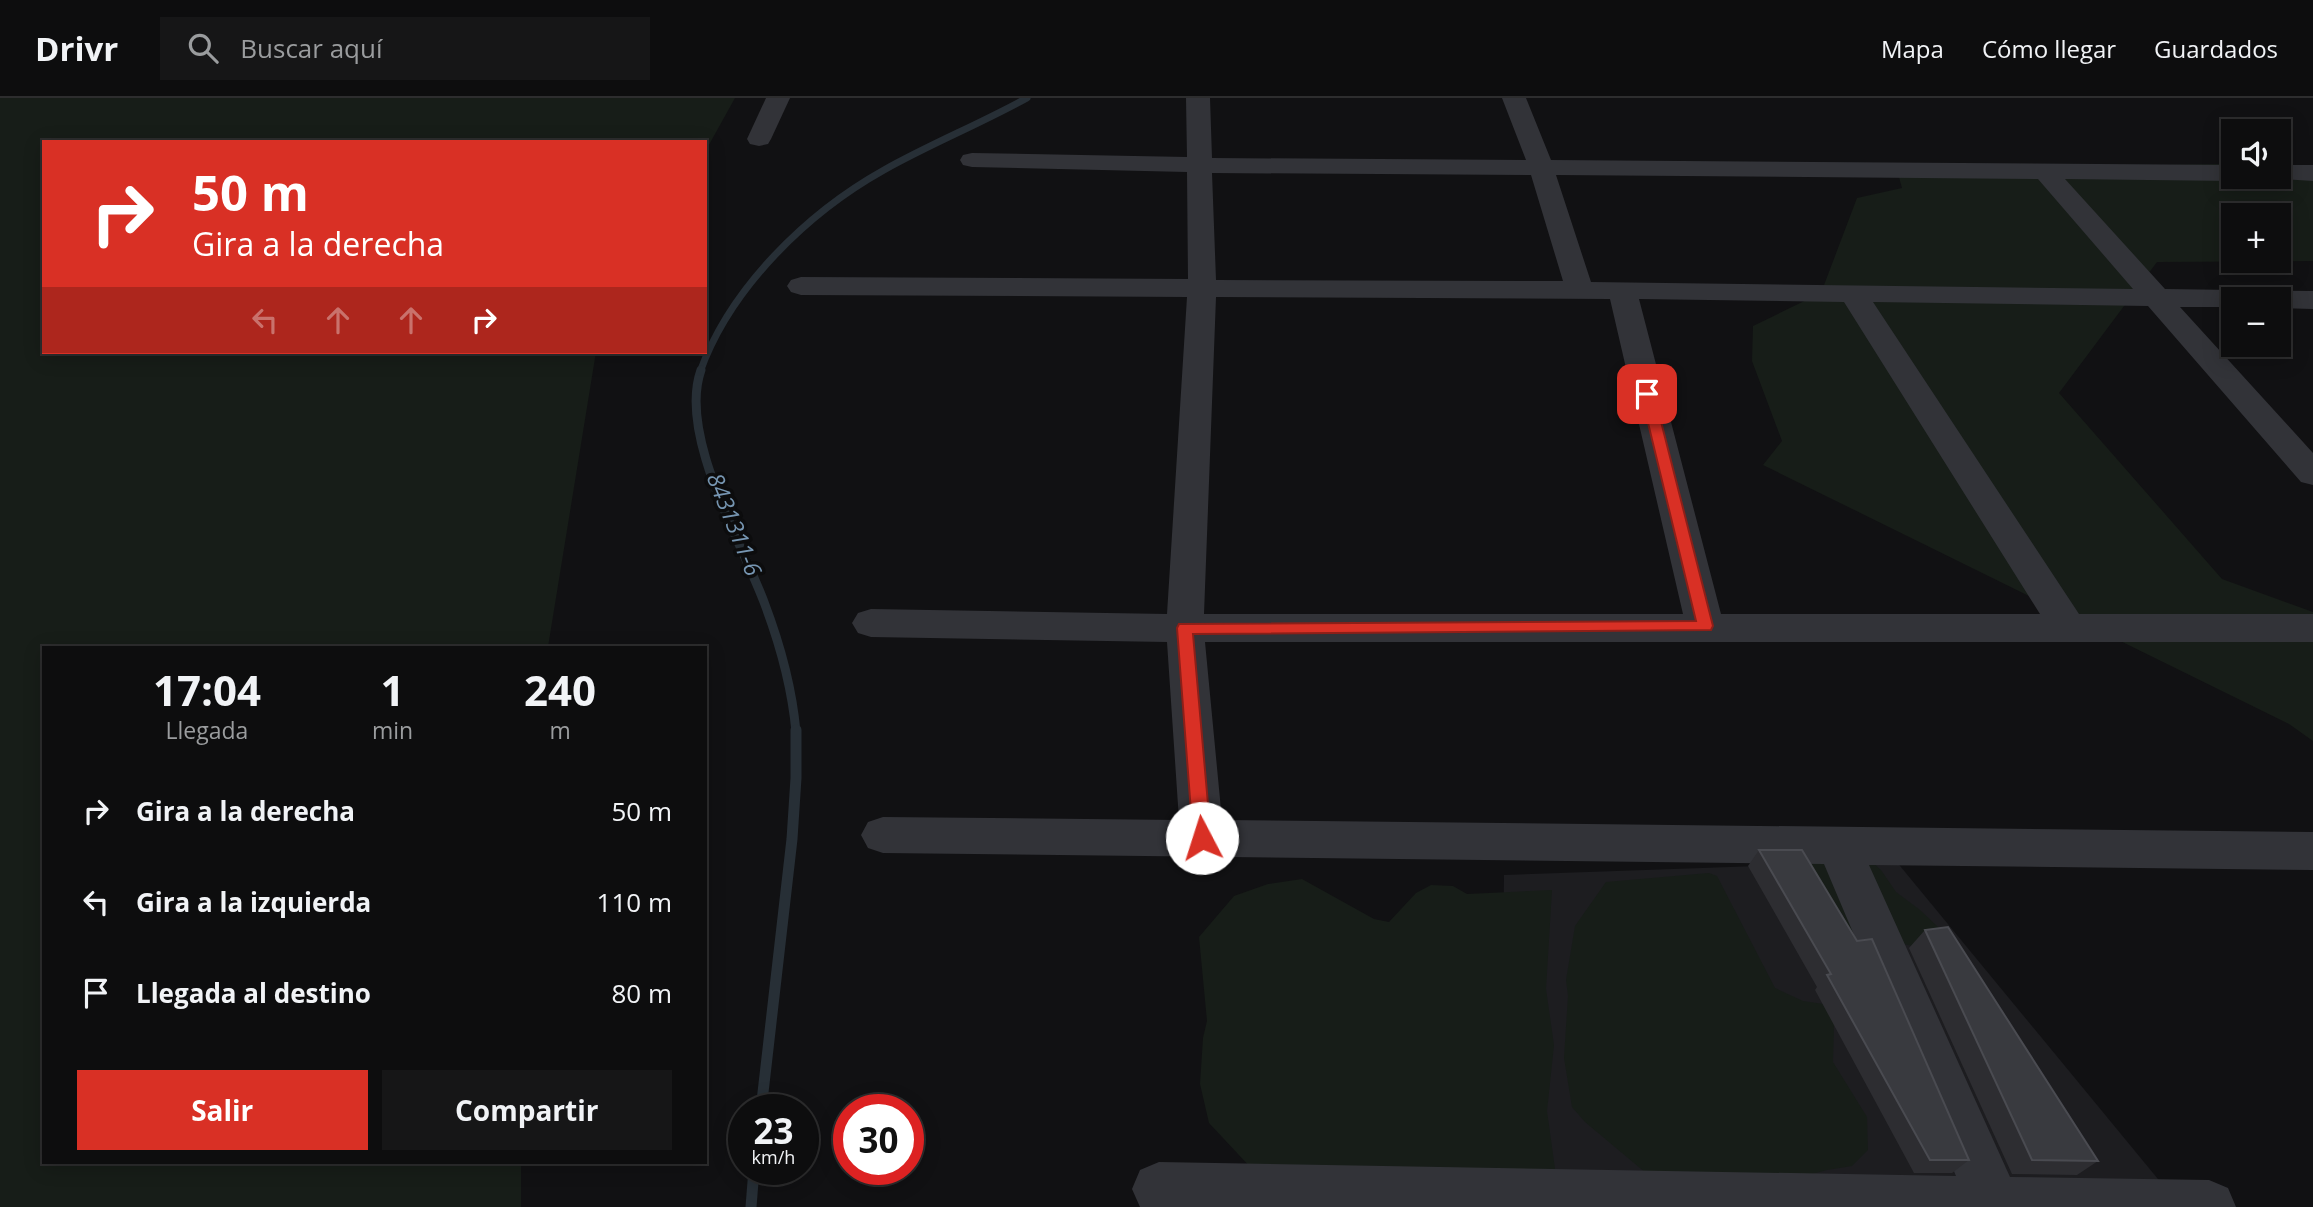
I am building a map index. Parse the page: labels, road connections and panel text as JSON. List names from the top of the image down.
{
  "water": ["8431311-6"],
  "page": {
    "header": "Drivr",
    "search": "Buscar aquí",
    "nav": ["Mapa", "Cómo llegar", "Guardados"],
    "map_buttons": ["+", "−"],
    "turn": ["50 m", "Gira a la derecha"],
    "eta": [
      "17:04",
      "Llegada",
      "1",
      "min",
      "240",
      "m"
    ],
    "list": [
      {
        "name": "Gira a la derecha",
        "value": "50 m"
      },
      {
        "name": "Gira a la izquierda",
        "value": "110 m"
      },
      {
        "name": "Llegada al destino",
        "value": "80 m"
      }
    ],
    "buttons": ["Salir", "Compartir"],
    "speed": "23 km/h",
    "limit": "30"
  }
}
